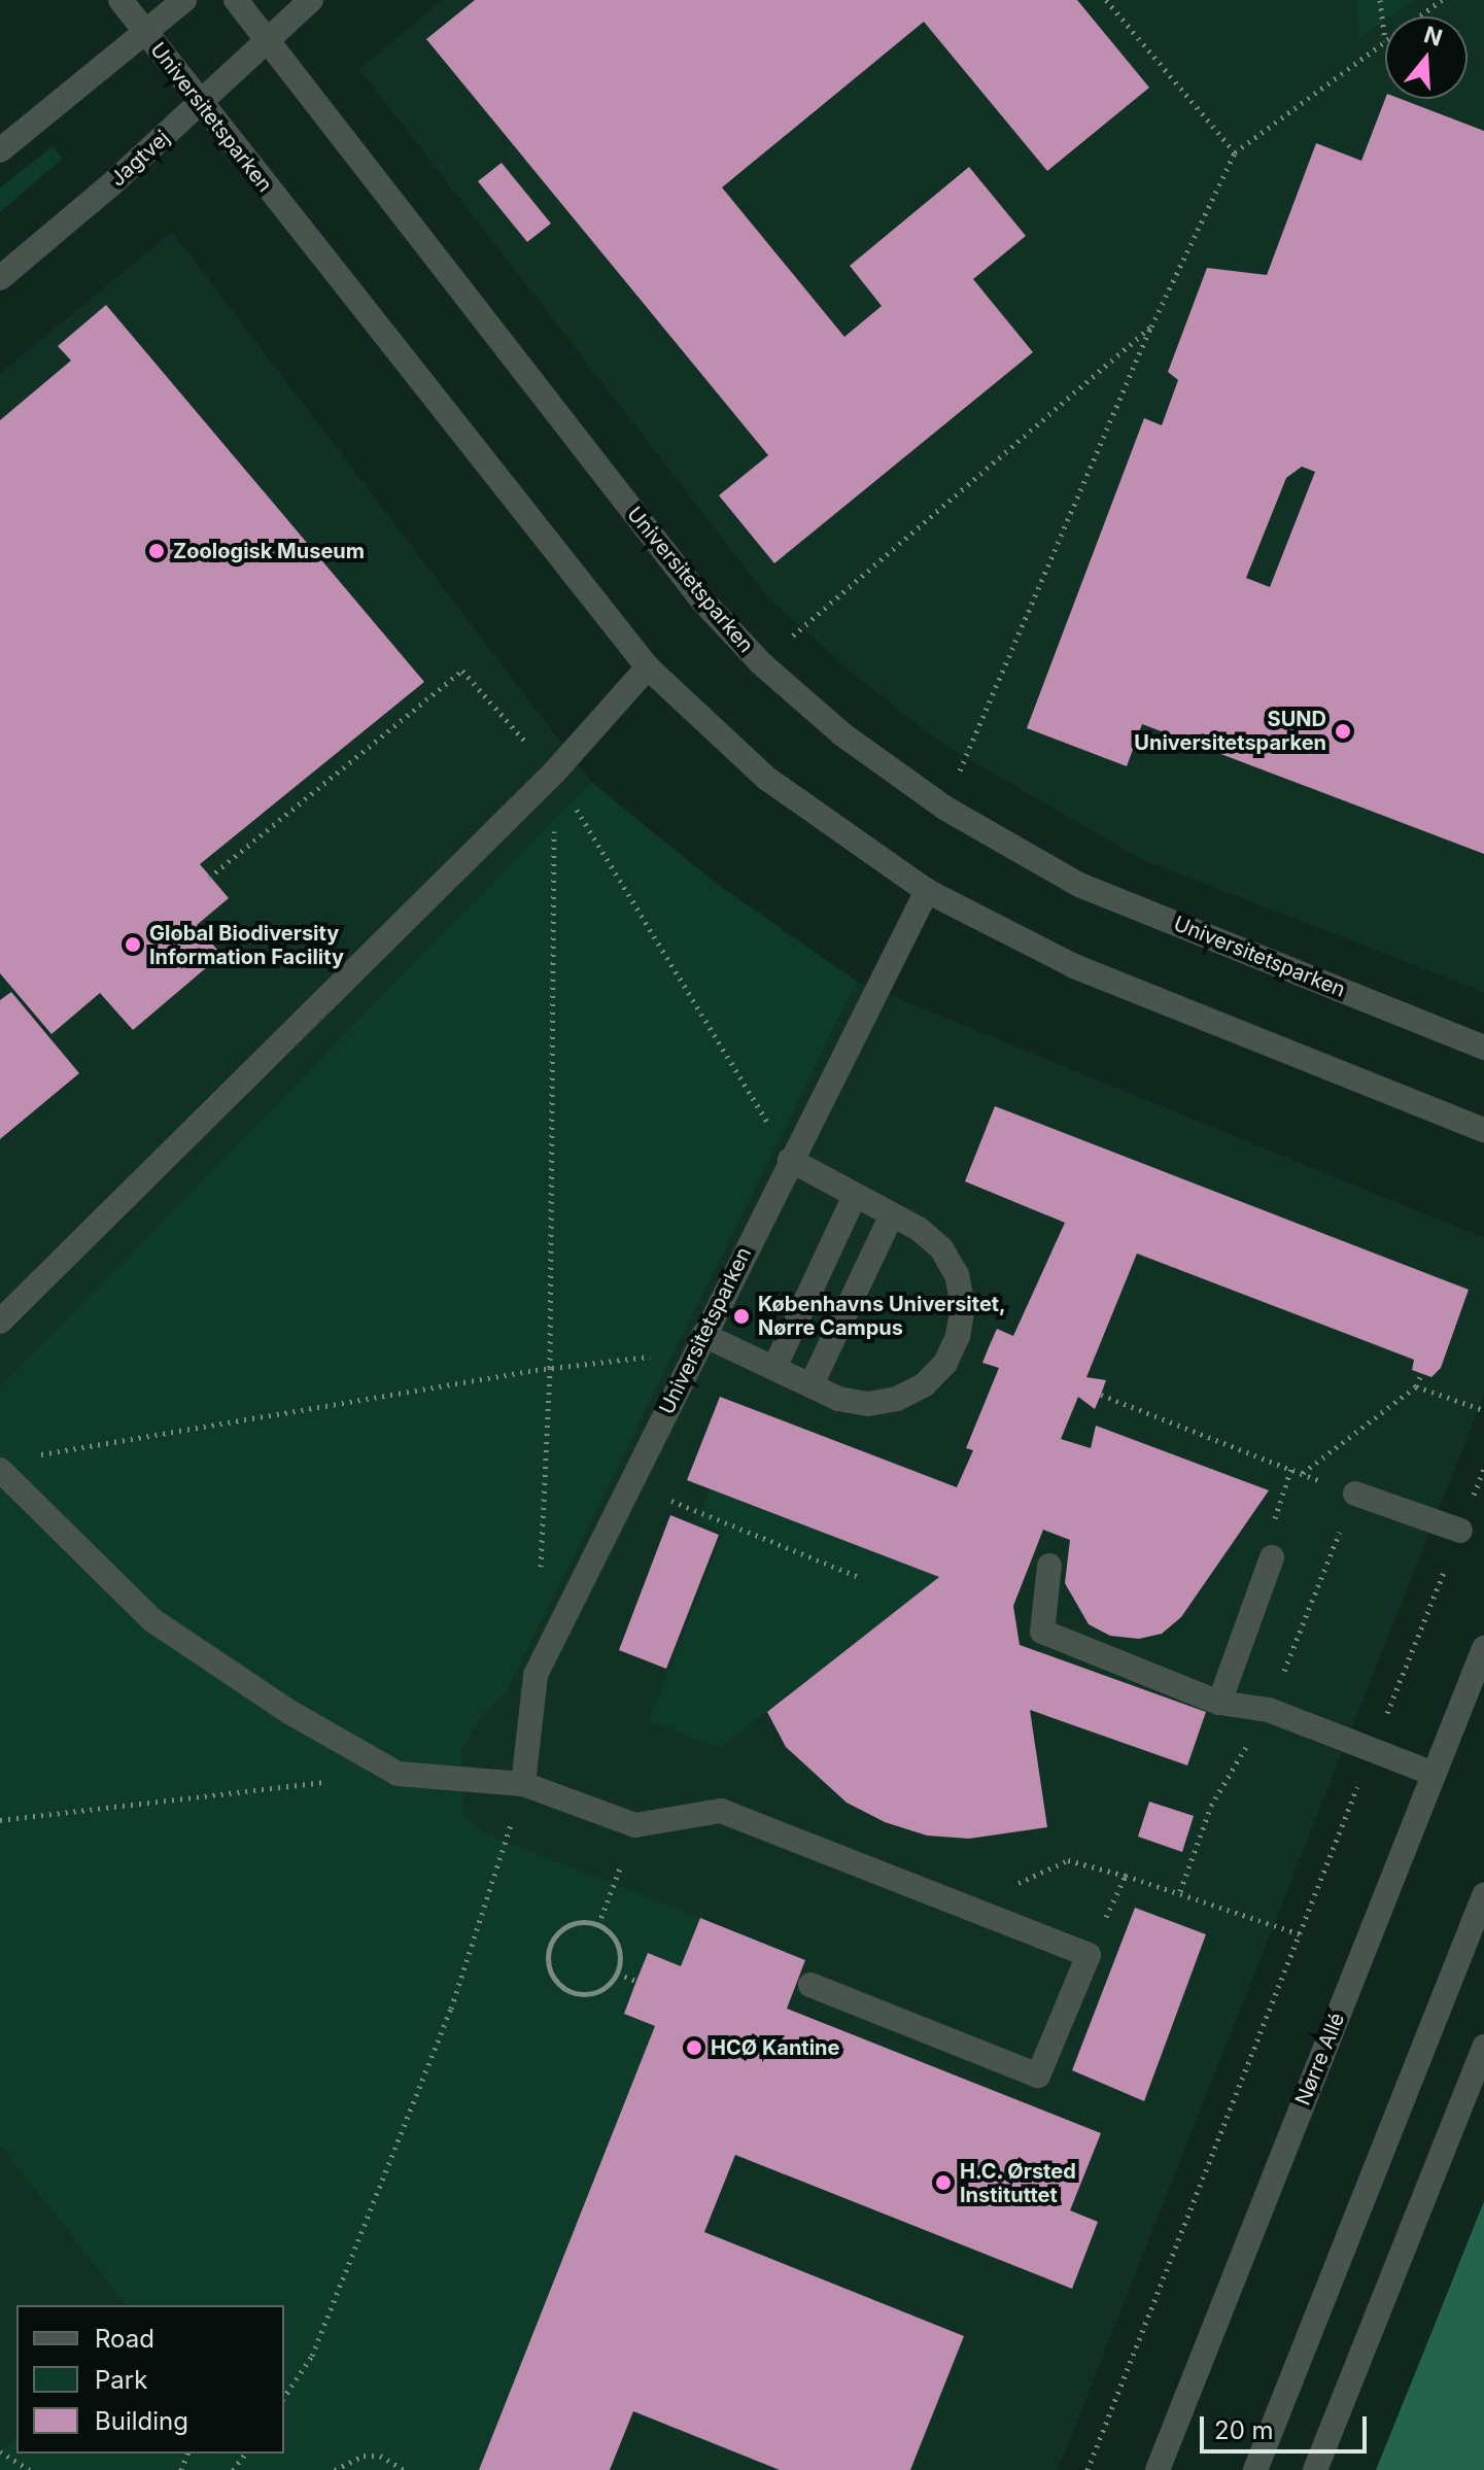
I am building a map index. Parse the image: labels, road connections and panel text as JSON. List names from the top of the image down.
{
  "streets": {
    "street": ["Universitetsparken", "Jagtvej", "Nørre Allé"]
  },
  "crossings": [
    ["Universitetsparken", "Jagtvej"]
  ],
  "places": [
    "Zoologisk Museum",
    "SUND Universitetsparken",
    "Global Biodiversity Information Facility",
    "Københavns Universitet, Nørre Campus",
    "HCØ Kantine",
    "H.C. Ørsted Instituttet"
  ],
  "legend": ["Road", "Park", "Building"],
  "scale_bar": "20 m",
  "north": "top"
}
